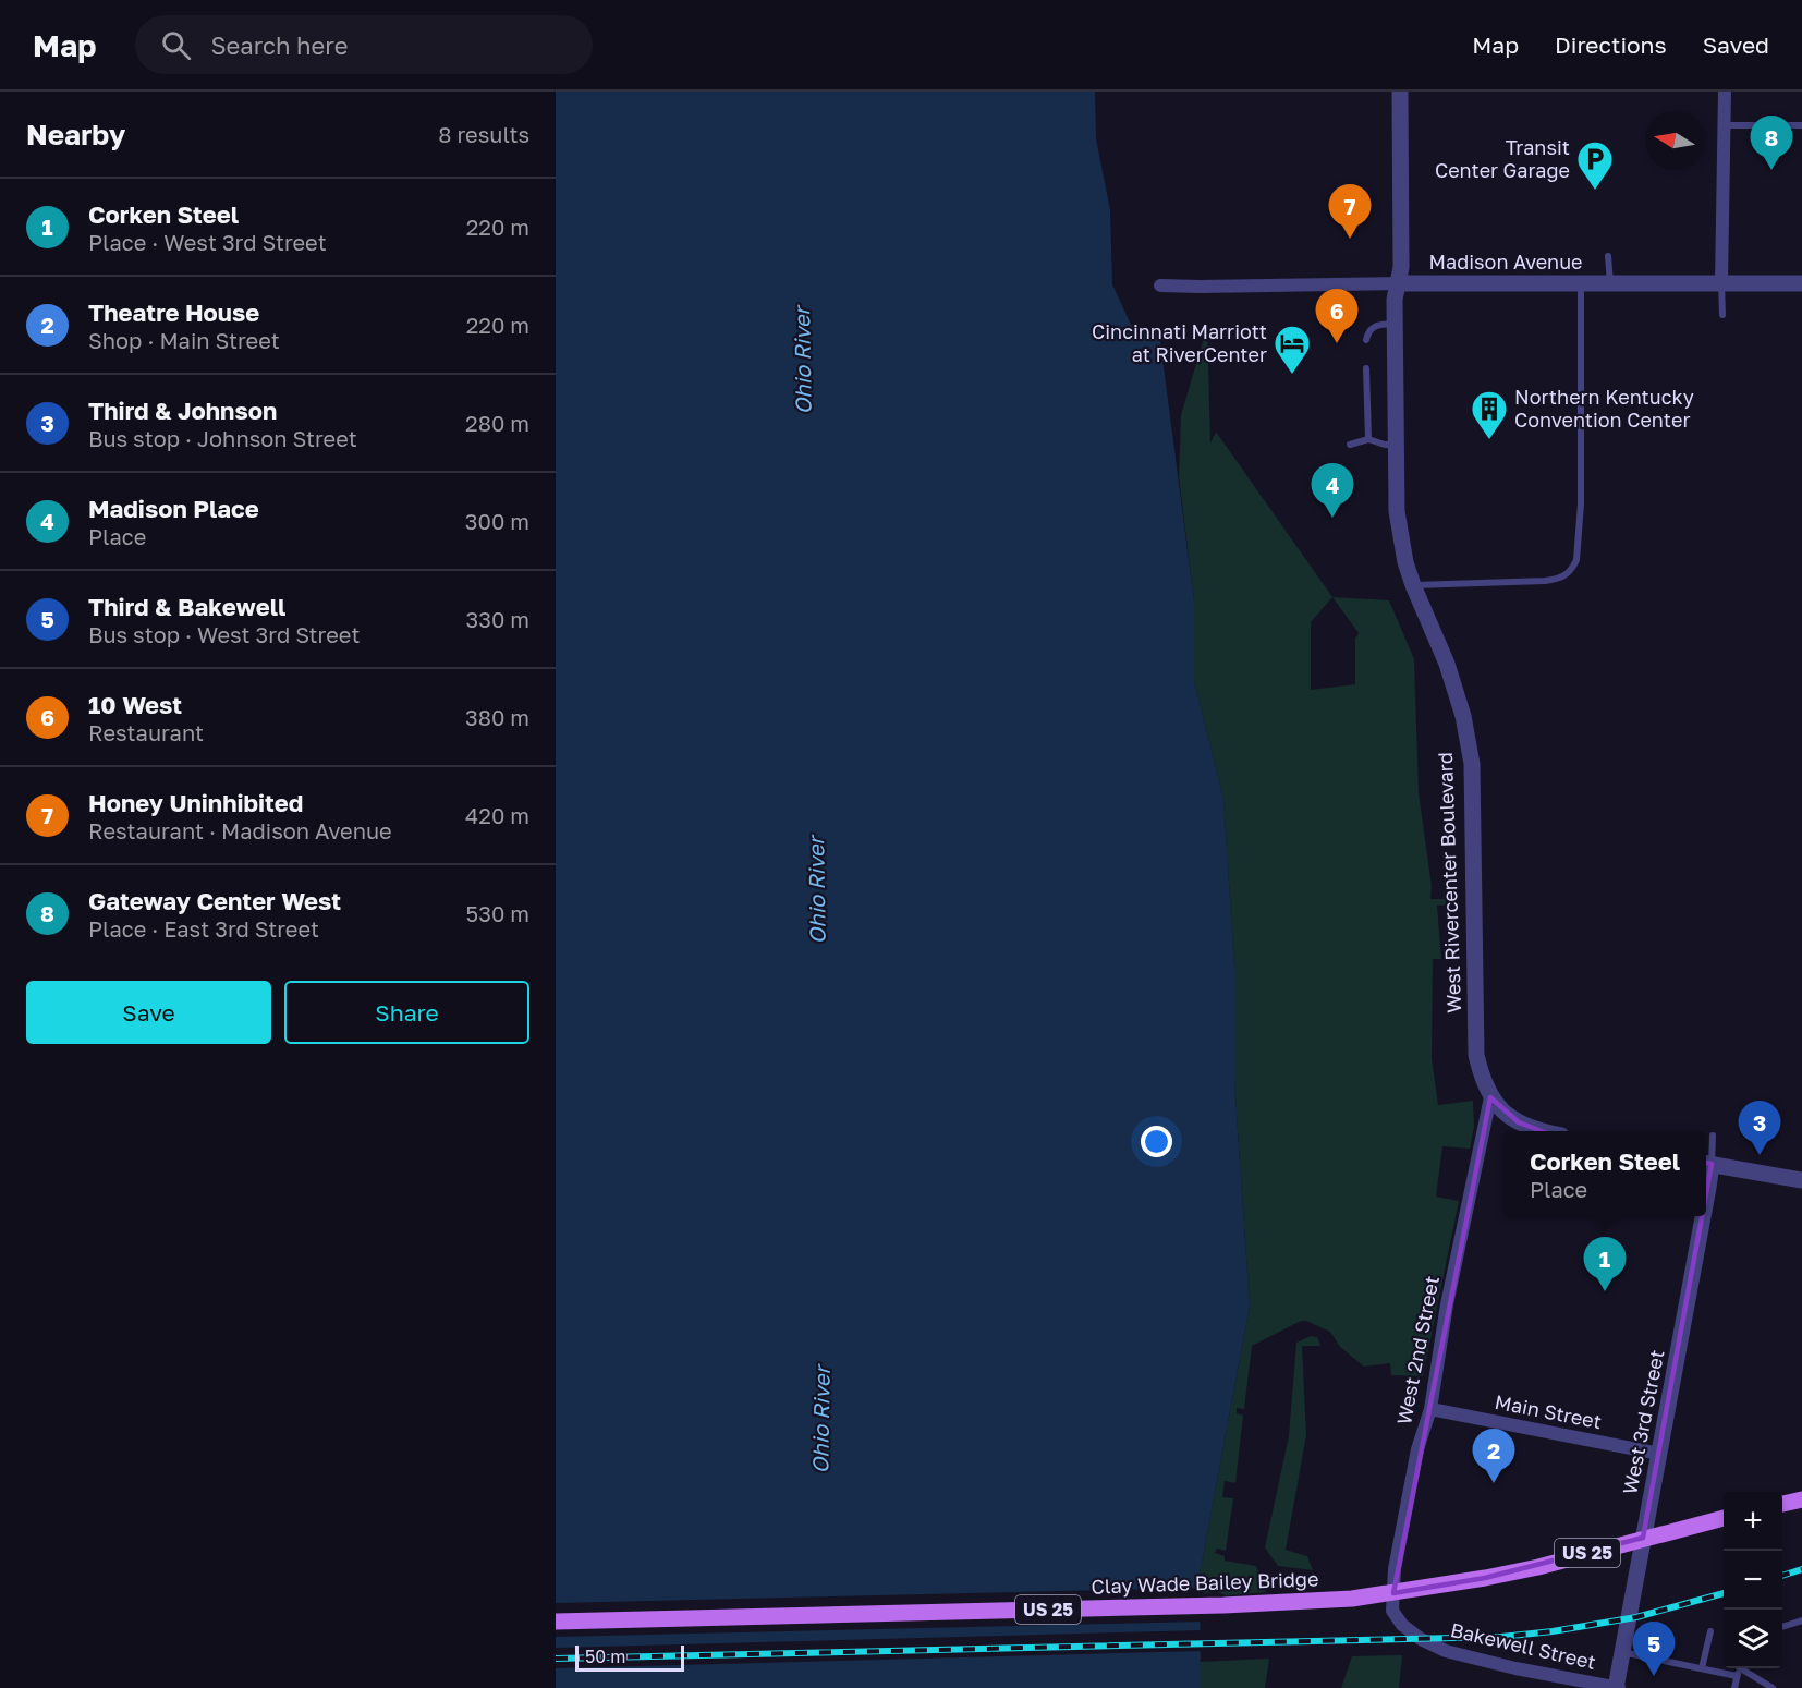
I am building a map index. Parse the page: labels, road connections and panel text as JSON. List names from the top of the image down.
{
  "streets": {
    "main road": ["US 25", "Clay Wade Bailey Bridge"],
    "street": [
      "Madison Avenue",
      "West Rivercenter Boulevard",
      "West 2nd Street",
      "Main Street",
      "West 3rd Street",
      "Bakewell Street"
    ]
  },
  "crossings": [
    ["Madison Avenue", "West Rivercenter Boulevard"],
    ["West Rivercenter Boulevard", "West 2nd Street"],
    ["West 2nd Street", "Main Street"],
    ["West 2nd Street", "Bakewell Street"],
    ["Main Street", "West 3rd Street"],
    ["West 3rd Street", "Bakewell Street"]
  ],
  "water": ["Ohio River"],
  "places": {
    "parking": ["Transit Center Garage"],
    "hotel": ["Cincinnati Marriott at RiverCenter"],
    "building": ["Northern Kentucky Convention Center"]
  },
  "scale_bar": "50 m",
  "north": "left",
  "page": {
    "header": "Map",
    "search": "Search here",
    "nav": ["Map", "Directions", "Saved"],
    "heading": ["Nearby", "8 results"],
    "pins": [
      "8",
      "7",
      "6",
      "4",
      "3",
      "1",
      "2",
      "5"
    ],
    "list": [
      {
        "mark": "1",
        "name": "Corken Steel",
        "note": "Place · West 3rd Street",
        "value": "220 m"
      },
      {
        "mark": "2",
        "name": "Theatre House",
        "note": "Shop · Main Street",
        "value": "220 m"
      },
      {
        "mark": "3",
        "name": "Third & Johnson",
        "note": "Bus stop · Johnson Street",
        "value": "280 m"
      },
      {
        "mark": "4",
        "name": "Madison Place",
        "note": "Place",
        "value": "300 m"
      },
      {
        "mark": "5",
        "name": "Third & Bakewell",
        "note": "Bus stop · West 3rd Street",
        "value": "330 m"
      },
      {
        "mark": "6",
        "name": "10 West",
        "note": "Restaurant",
        "value": "380 m"
      },
      {
        "mark": "7",
        "name": "Honey Uninhibited",
        "note": "Restaurant · Madison Avenue",
        "value": "420 m"
      },
      {
        "mark": "8",
        "name": "Gateway Center West",
        "note": "Place · East 3rd Street",
        "value": "530 m"
      }
    ],
    "buttons": ["Save", "Share"],
    "popup": ["Corken Steel", "Place"],
    "map_buttons": ["+", "−"],
    "scale": "50 m"
  }
}
